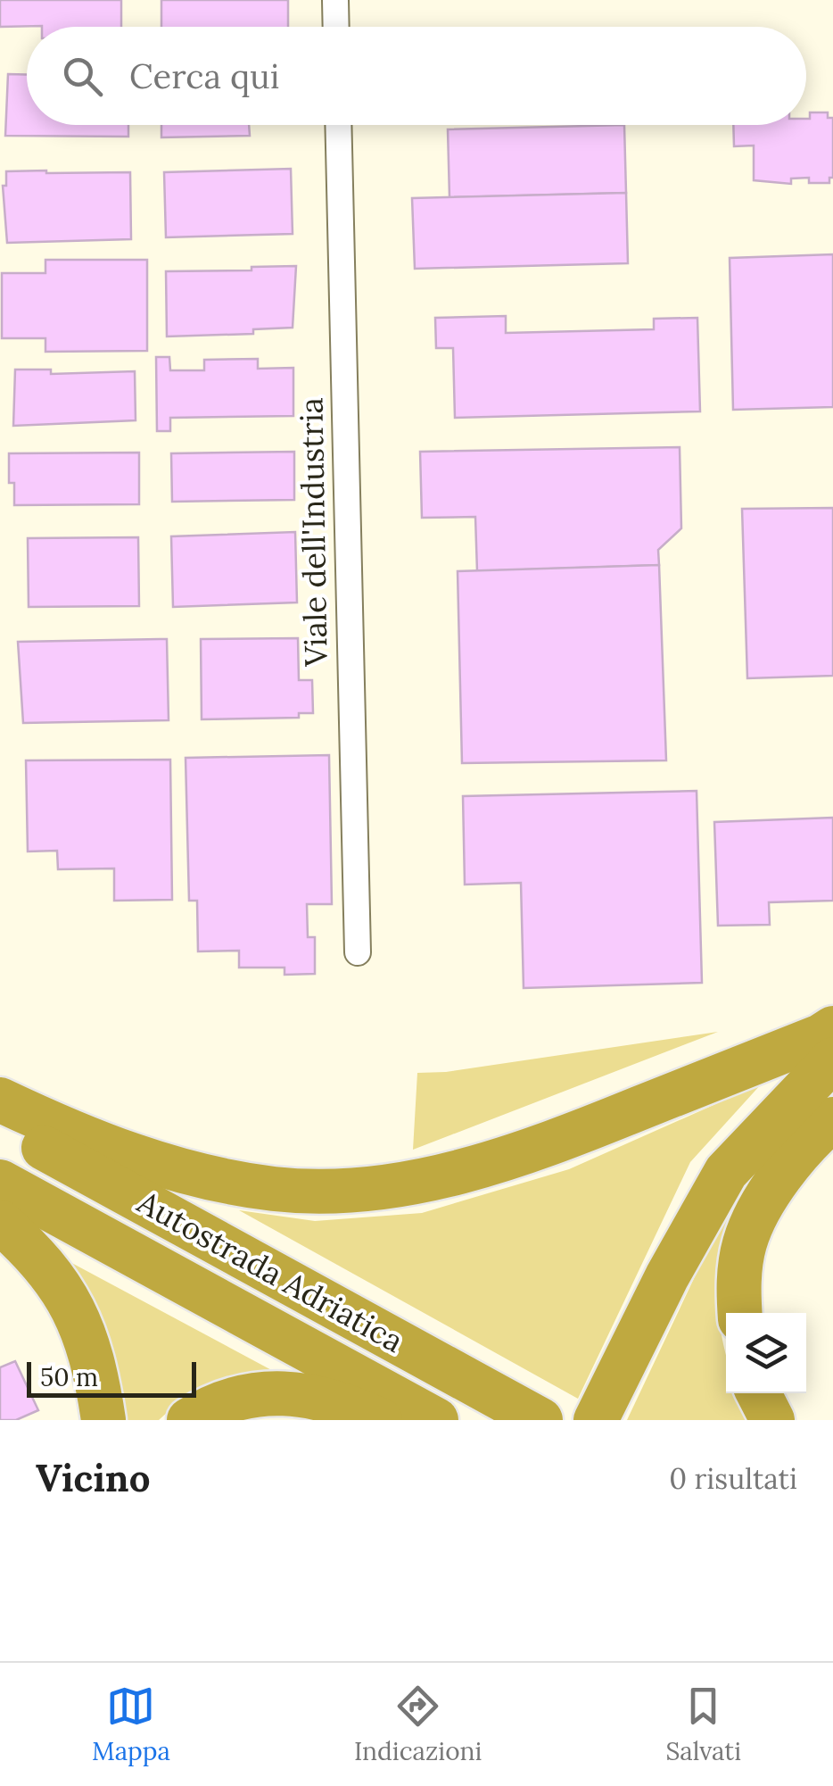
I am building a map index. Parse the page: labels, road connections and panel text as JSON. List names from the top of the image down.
{
  "streets": {
    "highway": ["Autostrada Adriatica"],
    "street": ["Viale dell'Industria"]
  },
  "scale_bar": "50 m",
  "page": {
    "search": "Cerca qui",
    "scale": "50 m",
    "heading": ["Vicino", "0 risultati"],
    "nav": ["Mappa", "Indicazioni", "Salvati"]
  }
}
